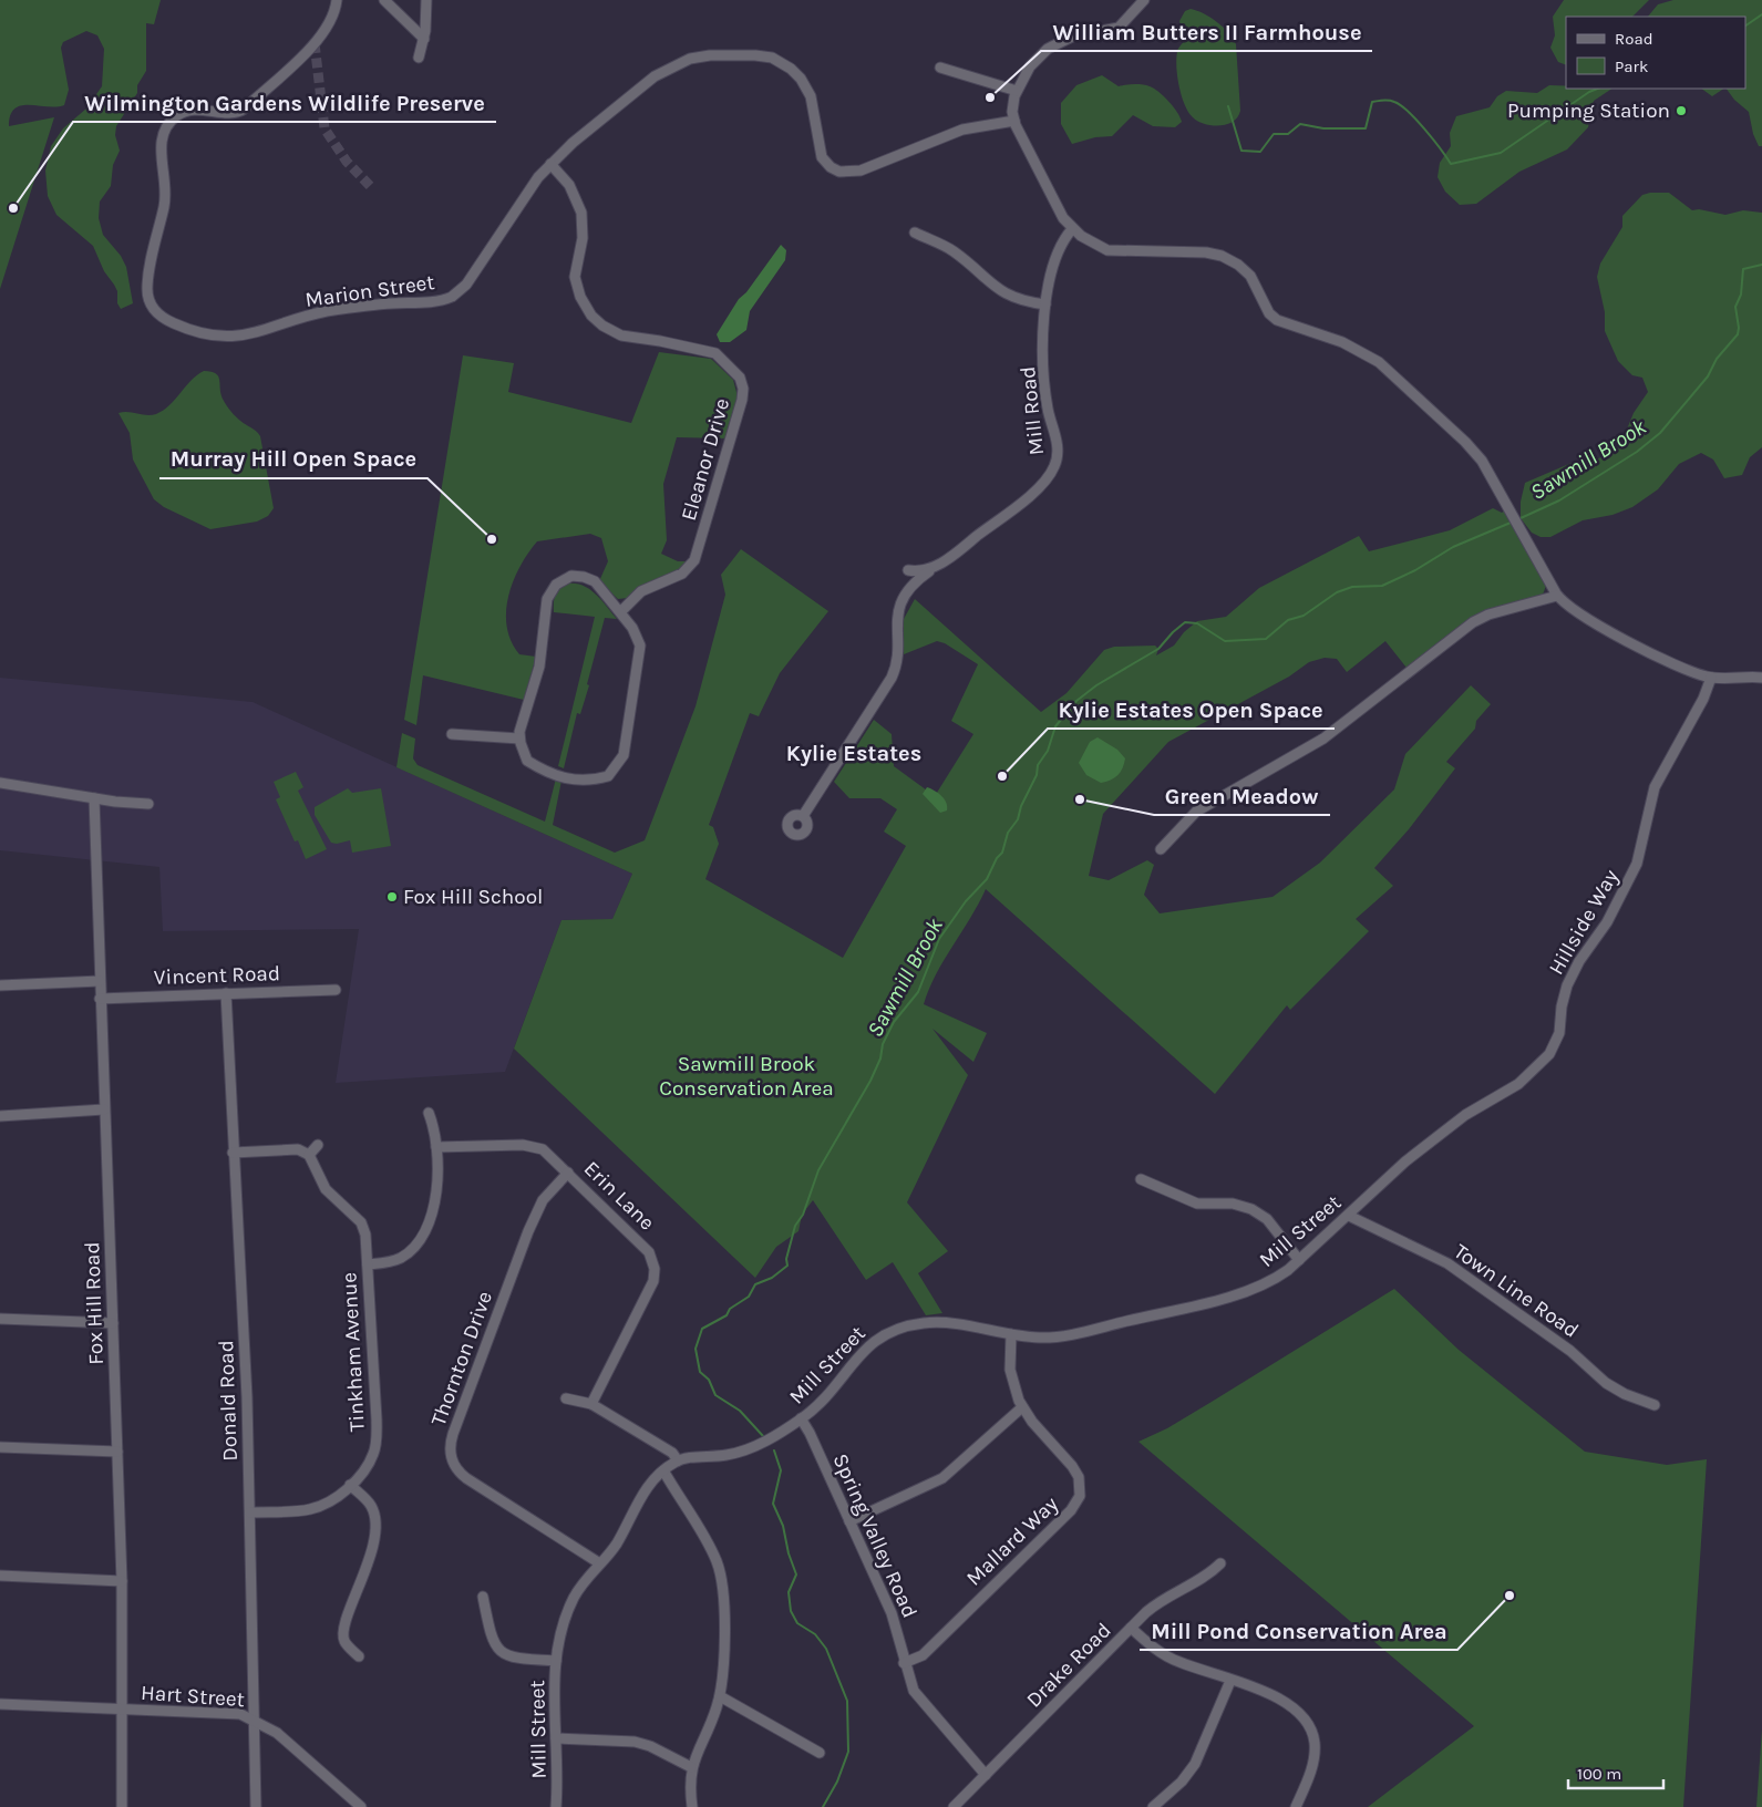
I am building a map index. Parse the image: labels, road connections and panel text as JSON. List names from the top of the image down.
{
  "streets": {
    "street": [
      "Marion Street",
      "Mill Road",
      "Eleanor Drive",
      "Hillside Way",
      "Vincent Road",
      "Erin Lane",
      "Mill Street",
      "Town Line Road",
      "Fox Hill Road",
      "Tinkham Avenue",
      "Thornton Drive",
      "Donald Road",
      "Spring Valley Road",
      "Mallard Way",
      "Drake Road",
      "Hart Street"
    ]
  },
  "crossings": [
    ["Marion Street", "Eleanor Drive"],
    ["Hillside Way", "Mill Street"],
    ["Vincent Road", "Fox Hill Road"],
    ["Vincent Road", "Donald Road"],
    ["Erin Lane", "Thornton Drive"],
    ["Mill Street", "Town Line Road"],
    ["Mill Street", "Thornton Drive"],
    ["Mill Street", "Spring Valley Road"],
    ["Mill Street", "Mallard Way"],
    ["Fox Hill Road", "Hart Street"],
    ["Tinkham Avenue", "Donald Road"],
    ["Donald Road", "Hart Street"],
    ["Spring Valley Road", "Mallard Way"],
    ["Spring Valley Road", "Drake Road"]
  ],
  "districts": ["Kylie Estates"],
  "water": ["Sawmill Brook"],
  "parks": ["Sawmill Brook Conservation Area"],
  "places": [
    "William Butters II Farmhouse",
    "Pumping Station",
    "Wilmington Gardens Wildlife Preserve",
    "Murray Hill Open Space",
    "Kylie Estates Open Space",
    "Green Meadow",
    "Fox Hill School",
    "Mill Pond Conservation Area"
  ],
  "legend": ["Road", "Park"],
  "scale_bar": "100 m"
}
